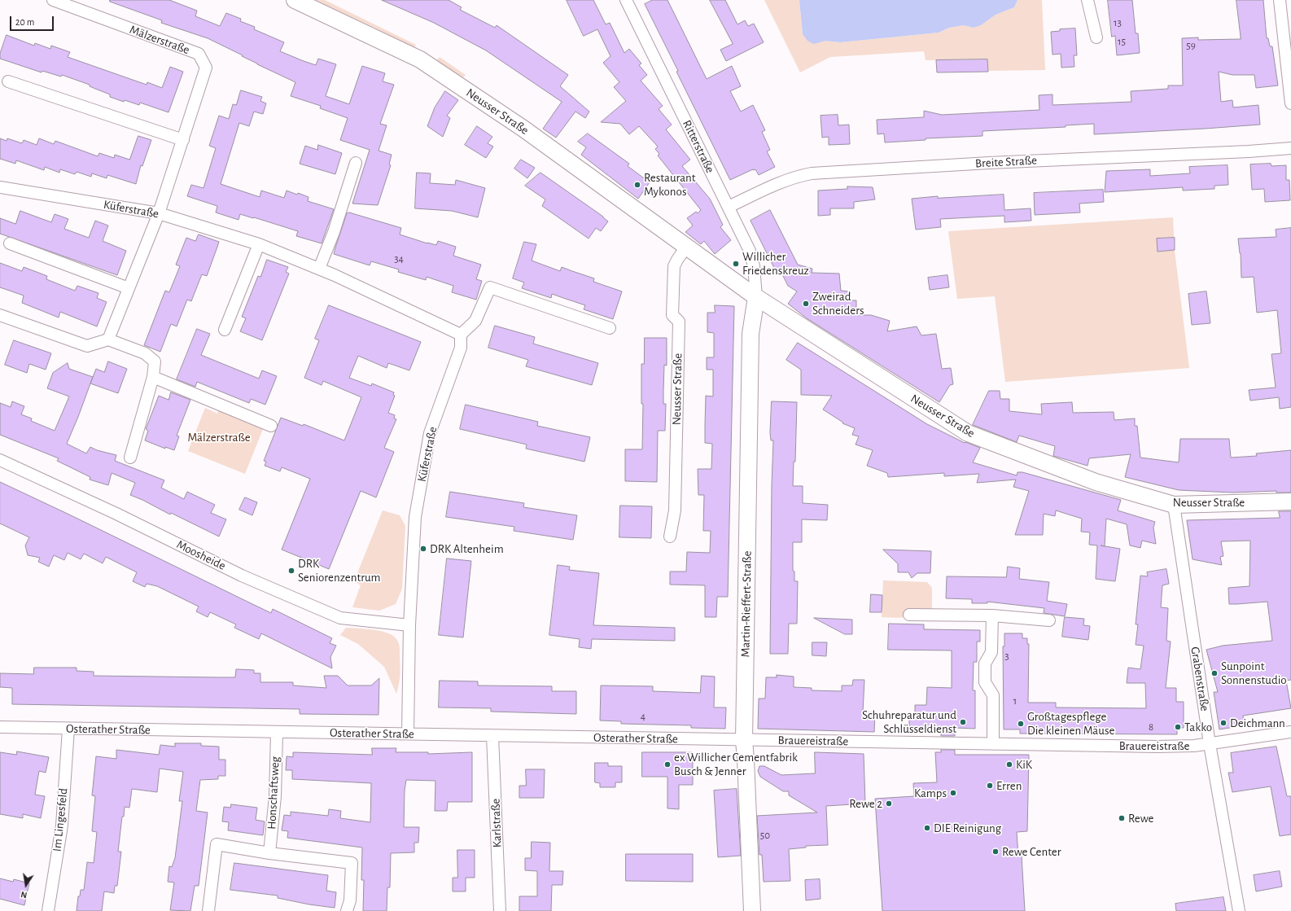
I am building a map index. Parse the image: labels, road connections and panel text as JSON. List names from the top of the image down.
{
  "streets": {
    "street": [
      "Mälzerstraße",
      "Neusser Straße",
      "Ritterstraße",
      "Breite Straße",
      "Küferstraße",
      "Moosheide",
      "Martin-Rieffert-Straße",
      "Grabenstraße",
      "Osterather Straße",
      "Brauereistraße",
      "Honschaftsweg",
      "Im Lingesfeld",
      "Karlstraße"
    ]
  },
  "crossings": [
    ["Mälzerstraße", "Küferstraße"],
    ["Neusser Straße", "Ritterstraße"],
    ["Neusser Straße", "Martin-Rieffert-Straße"],
    ["Neusser Straße", "Grabenstraße"],
    ["Ritterstraße", "Breite Straße"],
    ["Ritterstraße", "Martin-Rieffert-Straße"],
    ["Küferstraße", "Moosheide"],
    ["Küferstraße", "Osterather Straße"],
    ["Martin-Rieffert-Straße", "Osterather Straße"],
    ["Martin-Rieffert-Straße", "Brauereistraße"],
    ["Grabenstraße", "Brauereistraße"],
    ["Osterather Straße", "Brauereistraße"],
    ["Osterather Straße", "Honschaftsweg"],
    ["Osterather Straße", "Im Lingesfeld"],
    ["Osterather Straße", "Karlstraße"]
  ],
  "parks": ["Mälzerstraße"],
  "places": [
    "Restaurant Mykonos",
    "Willicher Friedenskreuz",
    "Zweirad Schneiders",
    "DRK Altenheim",
    "DRK Seniorenzentrum",
    "Sunpoint Sonnenstudio",
    "Schuhreparatur und Schlüsseldienst",
    "Deichmann",
    "Großtagespflege Die kleinen Mäuse",
    "Takko",
    "ex Willicher Cementfabrik Busch & Jenner",
    "KiK",
    "Erren",
    "Kamps",
    "Rewe 2",
    "Rewe",
    "DIE Reinigung",
    "Rewe Center"
  ],
  "house_numbers": [
    "13",
    "15",
    "59",
    "34",
    "3",
    "1",
    "4",
    "8",
    "50"
  ],
  "scale_bar": "20 m",
  "north": "bottom"
}
